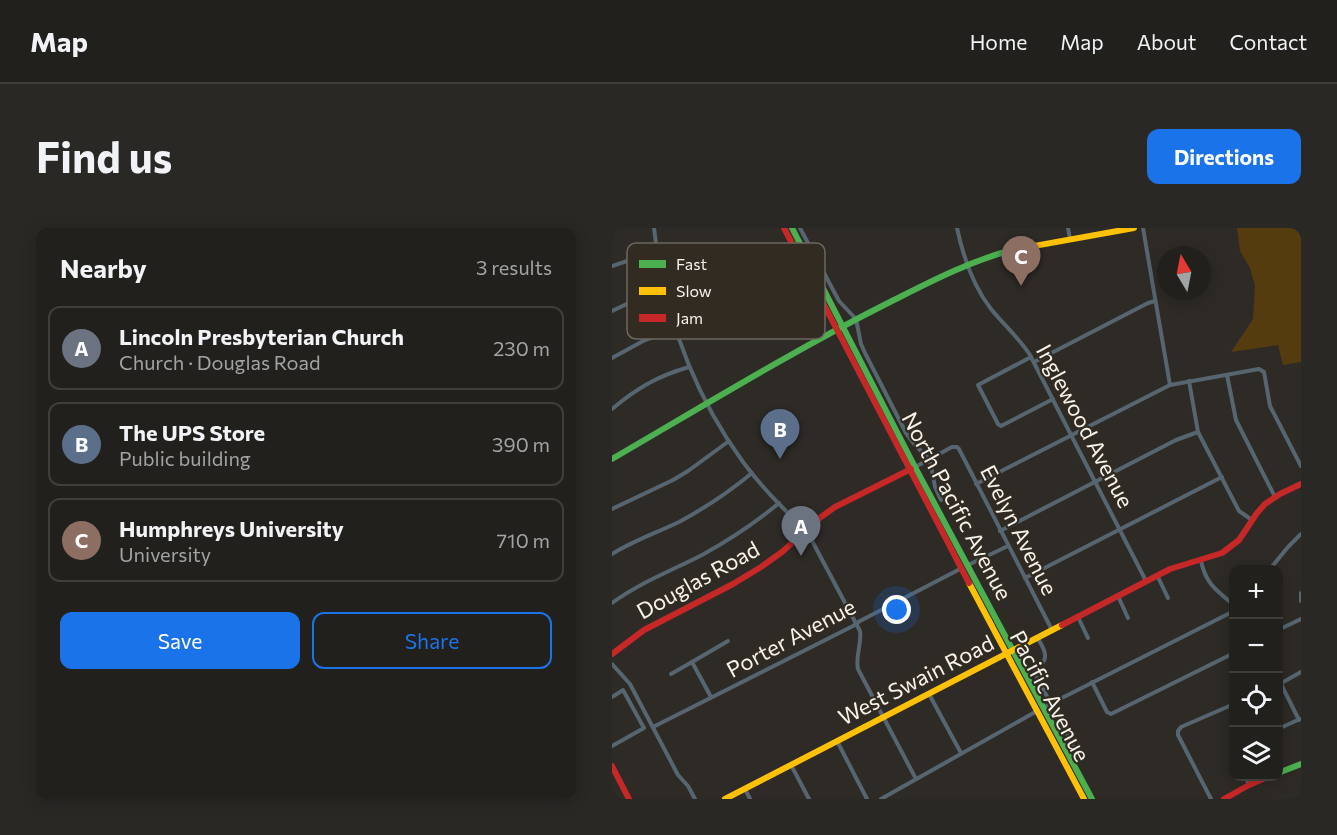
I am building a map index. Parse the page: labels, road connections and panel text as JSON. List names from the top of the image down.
{
  "streets": {
    "main road": [
      "North Pacific Avenue",
      "Douglas Road",
      "West Swain Road",
      "Pacific Avenue"
    ],
    "street": ["Inglewood Avenue", "Evelyn Avenue", "Porter Avenue"]
  },
  "crossings": [
    ["Inglewood Avenue", "West Swain Road"],
    ["North Pacific Avenue", "Douglas Road"],
    ["North Pacific Avenue", "Porter Avenue"],
    ["North Pacific Avenue", "West Swain Road"],
    ["North Pacific Avenue", "Pacific Avenue"],
    ["Evelyn Avenue", "Douglas Road"],
    ["Evelyn Avenue", "Porter Avenue"],
    ["Evelyn Avenue", "West Swain Road"],
    ["Porter Avenue", "Pacific Avenue"],
    ["West Swain Road", "Pacific Avenue"]
  ],
  "legend": ["Fast", "Slow", "Jam"],
  "north": "top",
  "page": {
    "header": "Map",
    "nav": [
      "Home",
      "Map",
      "About",
      "Contact"
    ],
    "buttons": [
      "Directions",
      ["Save", "Share"]
    ],
    "title": "Find us",
    "heading": ["Nearby", "3 results"],
    "pins": ["C", "B", "A"],
    "list": [
      {
        "mark": "A",
        "name": "Lincoln Presbyterian Church",
        "note": "Church · Douglas Road",
        "value": "230 m"
      },
      {
        "mark": "B",
        "name": "The UPS Store",
        "note": "Public building",
        "value": "390 m"
      },
      {
        "mark": "C",
        "name": "Humphreys University",
        "note": "University",
        "value": "710 m"
      }
    ],
    "map_buttons": ["+", "−"]
  }
}
